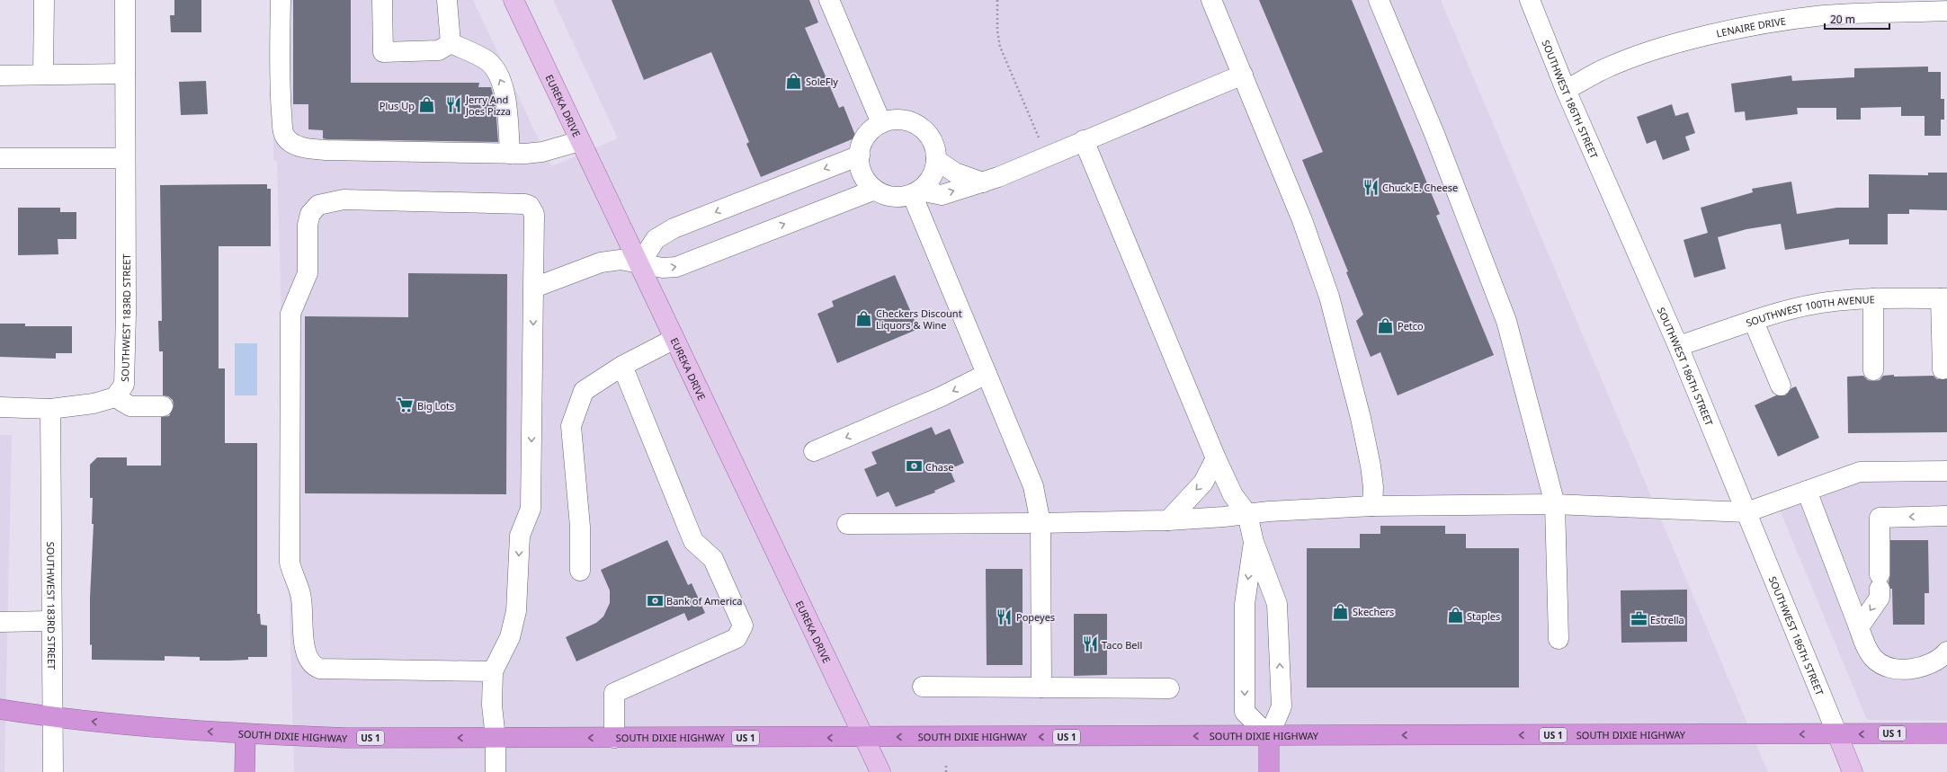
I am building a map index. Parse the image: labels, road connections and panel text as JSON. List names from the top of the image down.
{
  "streets": {
    "highway": ["US 1", "SOUTH DIXIE HIGHWAY"],
    "main road": ["EUREKA DRIVE"],
    "street": [
      "LENAIRE DRIVE",
      "SOUTHWEST 186TH STREET",
      "SOUTHWEST 100TH AVENUE",
      "SOUTHWEST 183RD STREET"
    ]
  },
  "crossings": [
    ["LENAIRE DRIVE", "SOUTHWEST 186TH STREET"],
    ["SOUTHWEST 186TH STREET", "SOUTHWEST 100TH AVENUE"],
    ["SOUTHWEST 186TH STREET", "SOUTH DIXIE HIGHWAY"],
    ["EUREKA DRIVE", "SOUTH DIXIE HIGHWAY"],
    ["SOUTHWEST 183RD STREET", "SOUTH DIXIE HIGHWAY"]
  ],
  "one_way": ["SOUTH DIXIE HIGHWAY"],
  "places": {
    "shop": [
      "SoleFly",
      "Plus Up",
      "Checkers Discount Liquors & Wine",
      "Petco",
      "Skechers",
      "Staples"
    ],
    "restaurant": [
      "Jerry And Joes Pizza",
      "Chuck E. Cheese",
      "Popeyes",
      "Taco Bell"
    ],
    "supermarket": ["Big Lots"],
    "bank": ["Chase", "Bank of America"],
    "office": ["Estrella"]
  },
  "scale_bar": "20 m"
}
